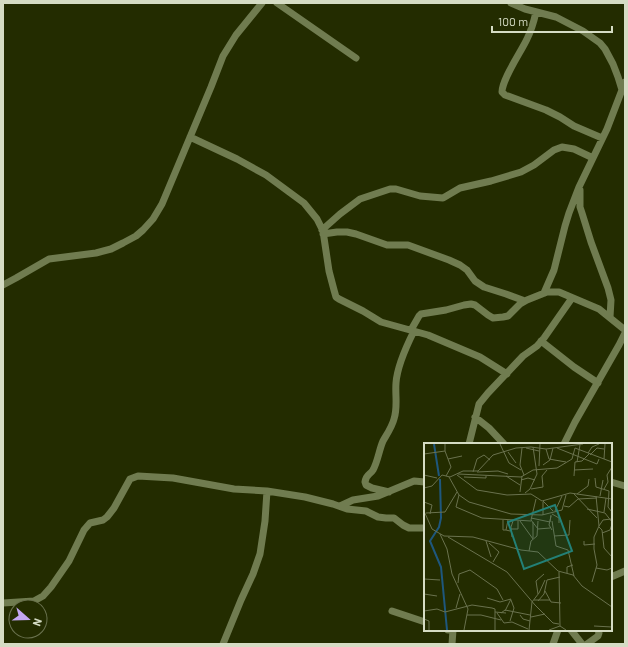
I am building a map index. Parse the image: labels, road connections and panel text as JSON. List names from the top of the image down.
{
  "scale_bar": "100 m",
  "north": "right"
}
